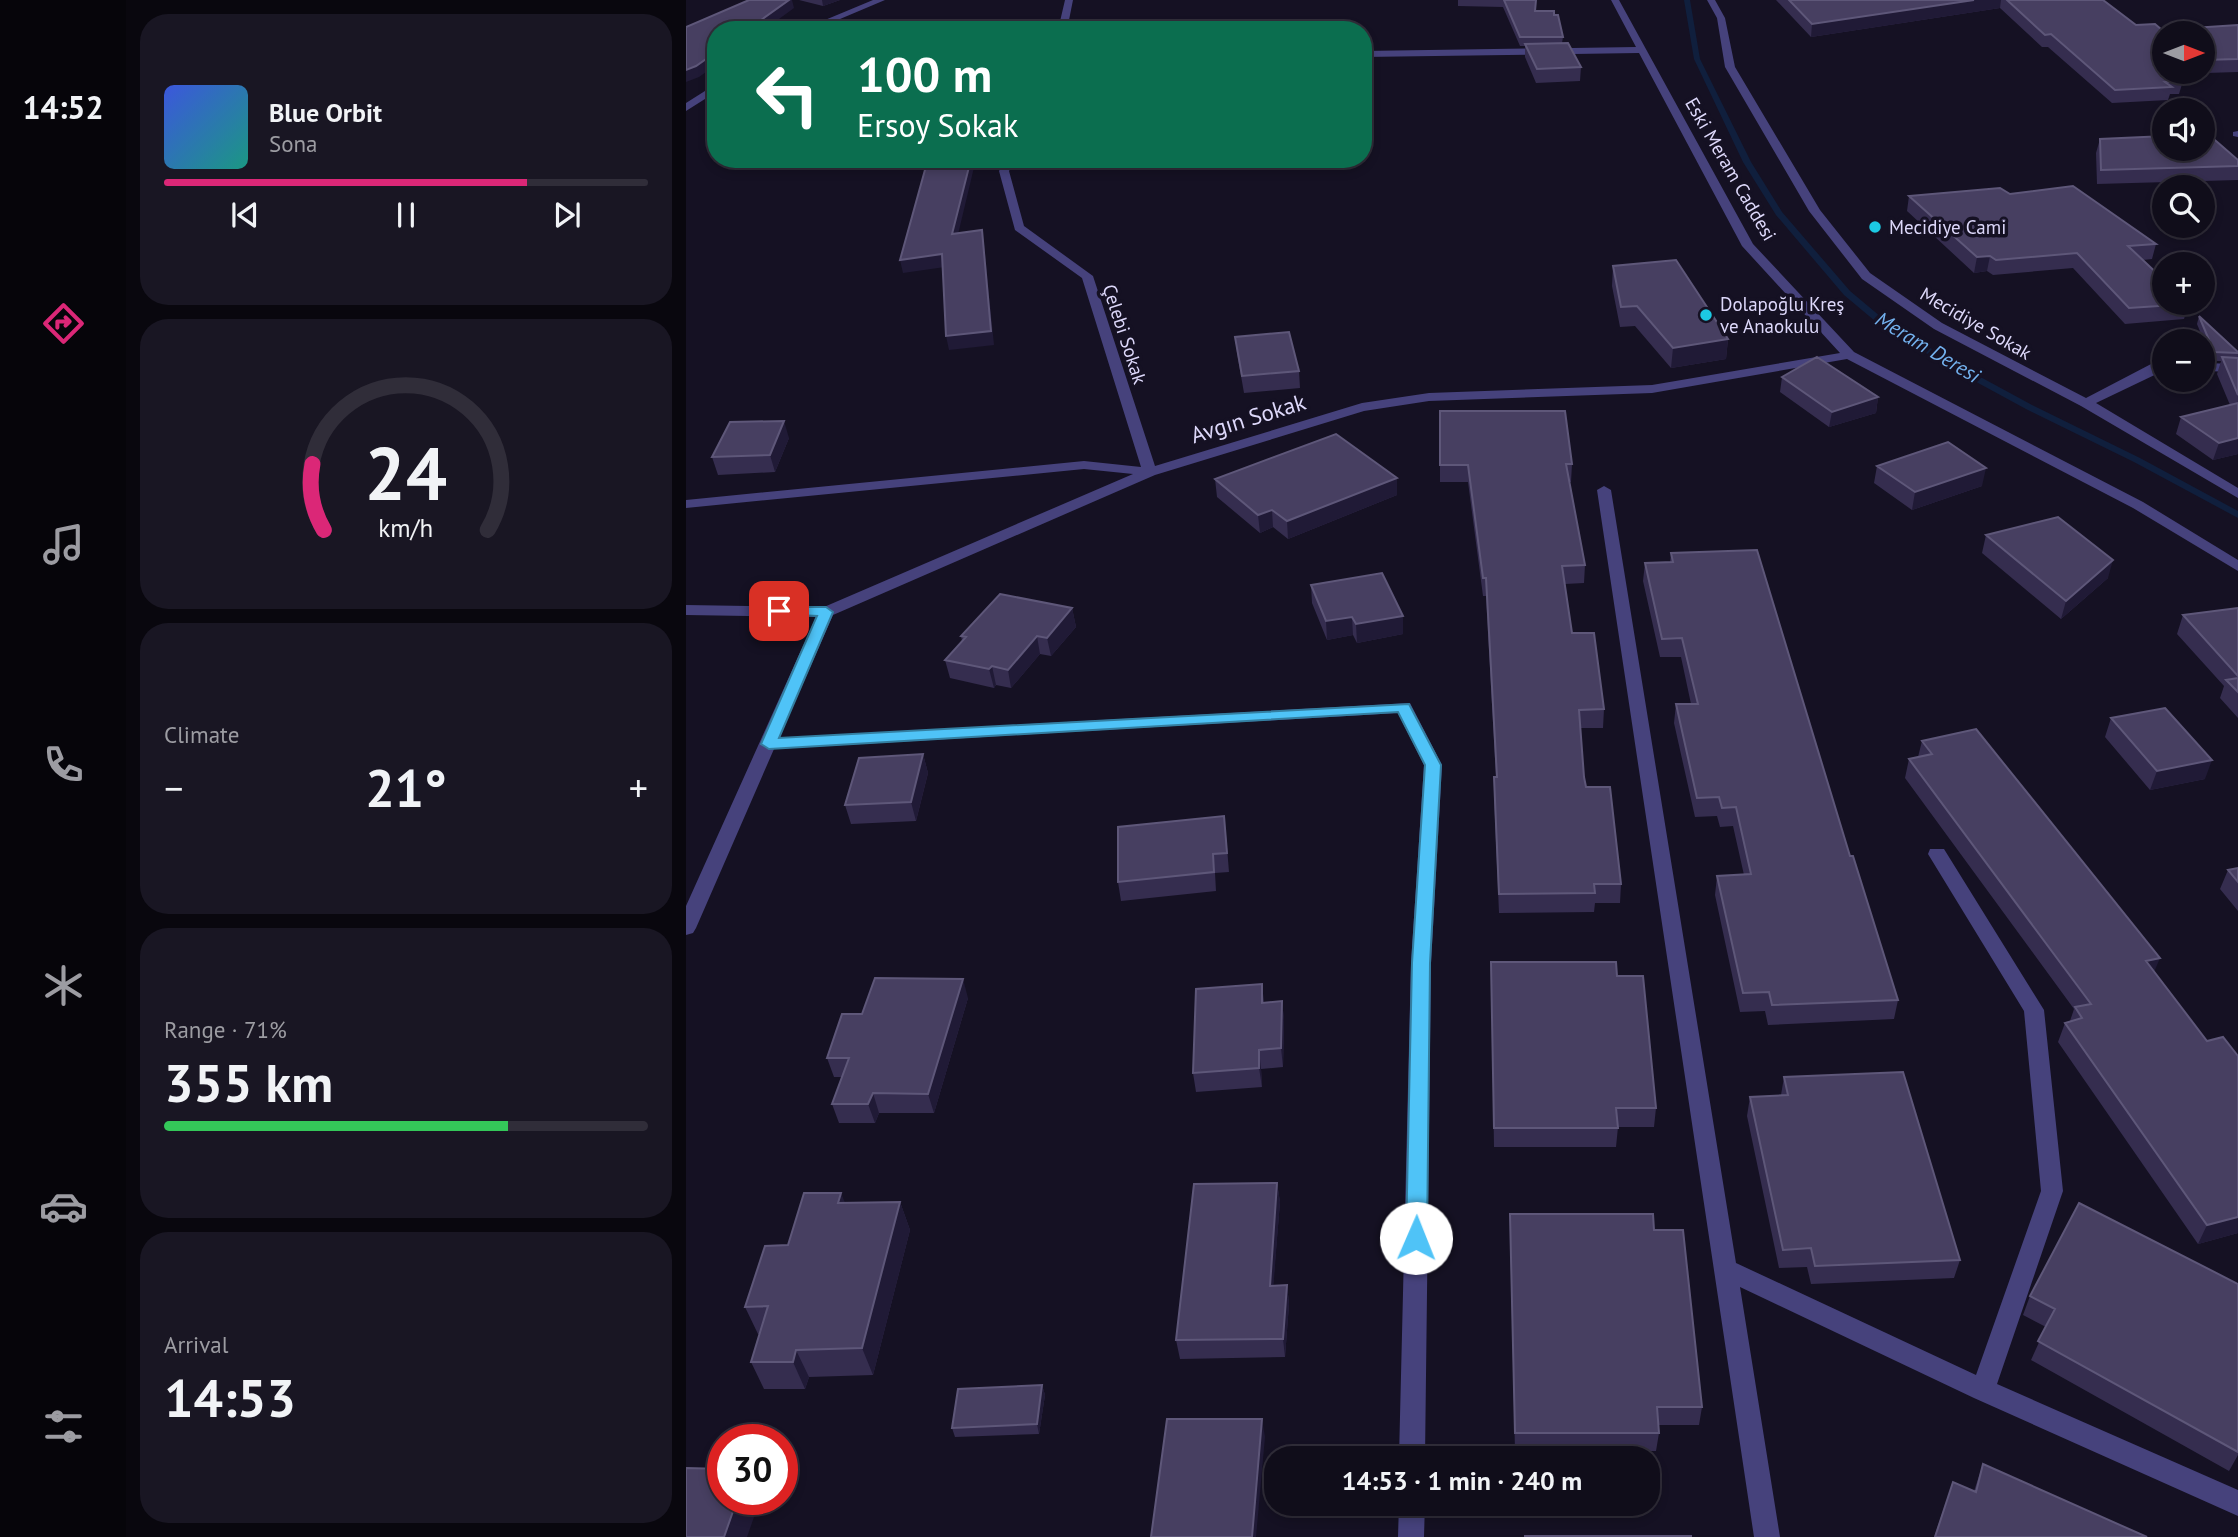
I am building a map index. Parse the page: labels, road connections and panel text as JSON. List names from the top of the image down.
{
  "streets": {
    "street": [
      "Eski Meram Caddesi",
      "Mecidiye Sokak",
      "Çelebi Sokak",
      "Avgın Sokak"
    ]
  },
  "crossings": [
    ["Eski Meram Caddesi", "Avgın Sokak"],
    ["Çelebi Sokak", "Avgın Sokak"]
  ],
  "water": ["Meram Deresi"],
  "places": ["Mecidiye Cami", "Dolapoğlu Kreş ve Anaokulu"],
  "north": "right",
  "page": {
    "tabs": "14:52",
    "map_buttons": ["+", "−"],
    "turn": ["100 m", "Ersoy Sokak"],
    "song": ["Blue Orbit", "Sona"],
    "tile": [
      "Climate",
      ["Range · 71%", "355 km"],
      ["Arrival", "14:53"]
    ],
    "heat": ["−", "21°", "+"],
    "limit": "30",
    "trip": "14:53 · 1 min · 240 m",
    "gauge": ["24", "km/h"]
  }
}
